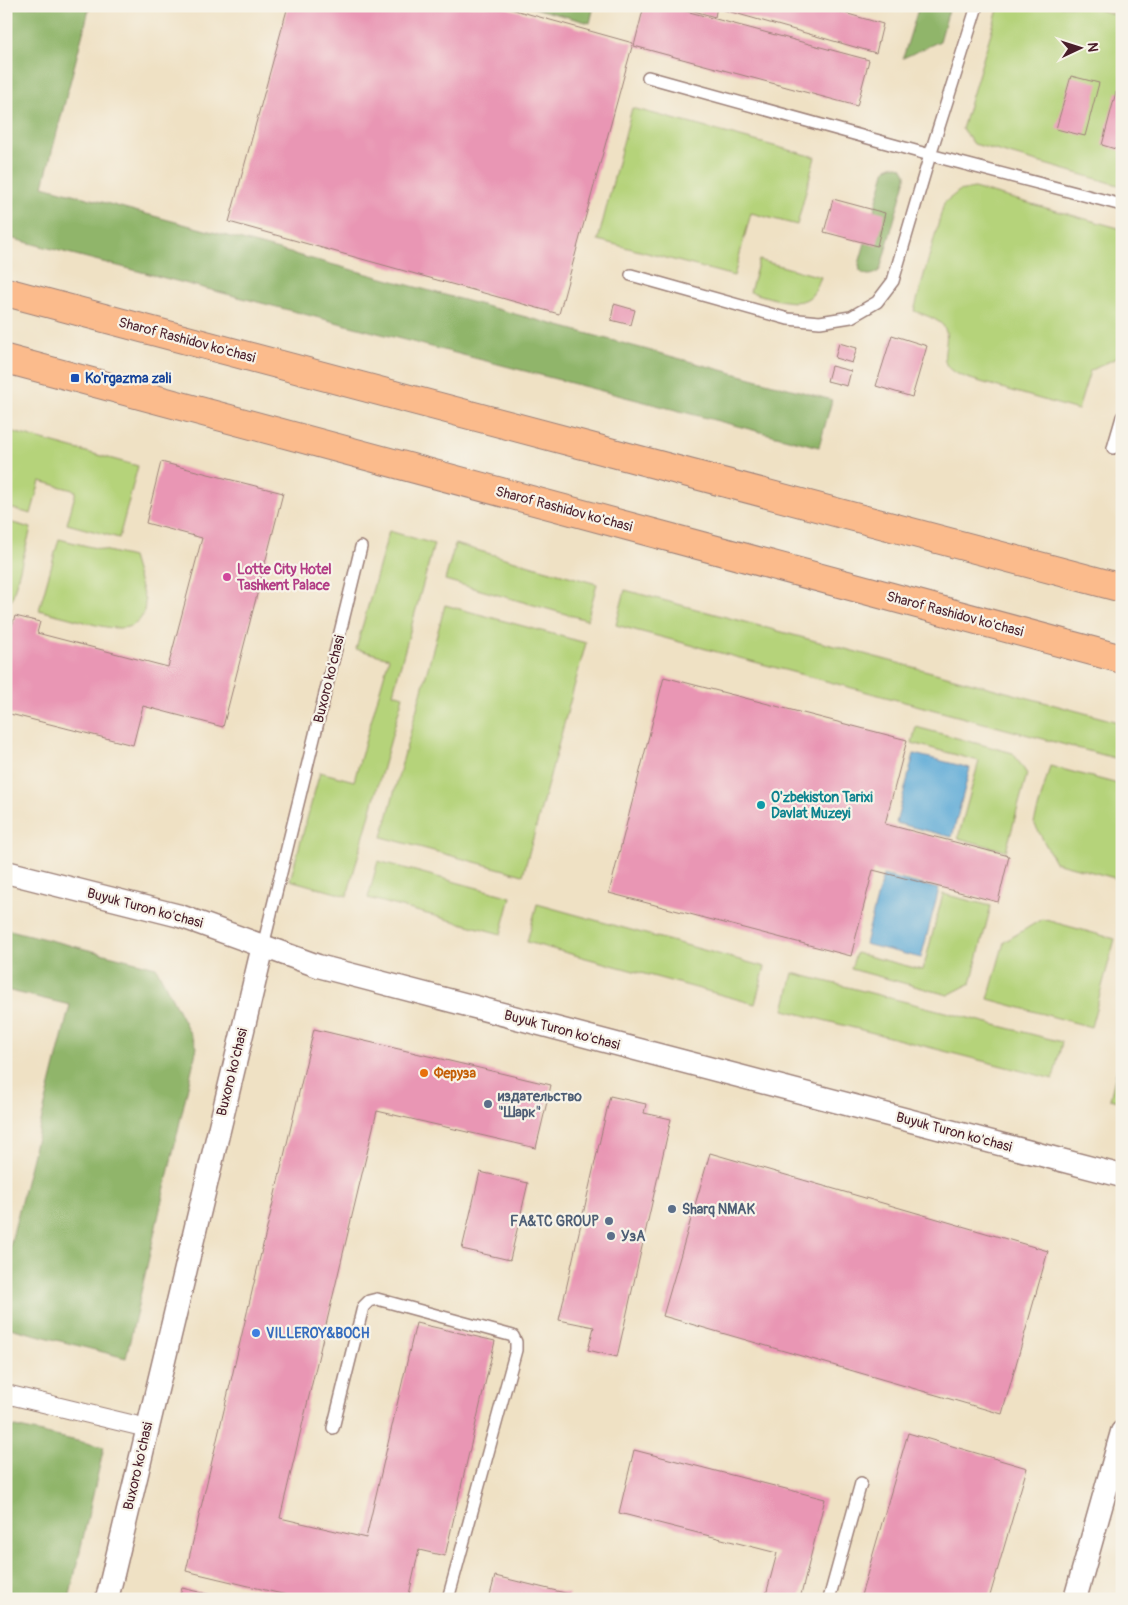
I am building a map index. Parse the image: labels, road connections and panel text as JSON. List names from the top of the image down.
{
  "streets": {
    "main road": ["Sharof Rashidov ko'chasi"],
    "street": ["Buxoro ko'chasi", "Buyuk Turon ko'chasi"]
  },
  "crossings": [
    ["Buxoro ko'chasi", "Buyuk Turon ko'chasi"]
  ],
  "places": {
    "transit": ["Ko'rgazma zali"],
    "other": [
      "Lotte City Hotel Tashkent Palace",
      "O'zbekiston Tarixi Davlat Muzeyi",
      "Феруза",
      "издательство \"Шарк\"",
      "Sharq NMAK",
      "FA&TC GROUP",
      "УзА",
      "VILLEROY&BOCH"
    ]
  },
  "north": "right"
}
